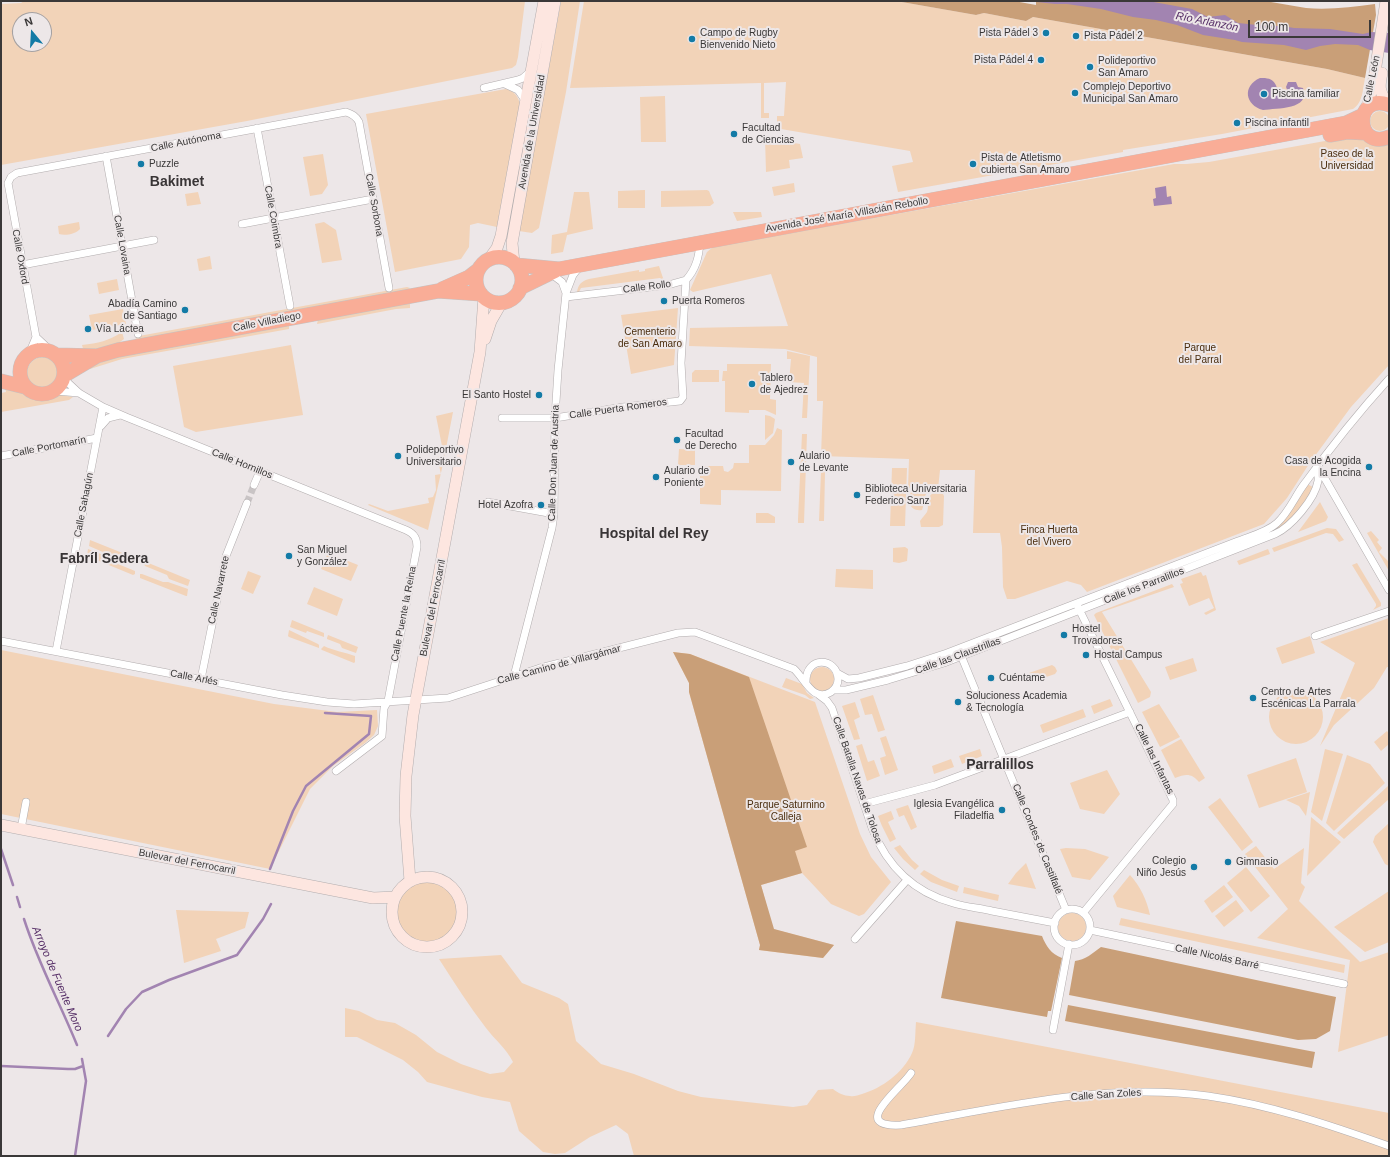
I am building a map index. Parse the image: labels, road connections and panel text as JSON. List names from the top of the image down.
{
  "streets": {
    "highway": ["Avenida José María Villacián Rebollo", "Calle Villadiego"],
    "main road": ["Calle León", "Avenida de la Universidad", "Bulevar del Ferrocarril"],
    "street": [
      "Calle Autónoma",
      "Calle Sorbona",
      "Calle Coimbra",
      "Calle Lovaina",
      "Calle Oxford",
      "Calle Rollo",
      "Calle Puerta Romeros",
      "Calle Portomarín",
      "Calle Don Juan de Austria",
      "Calle Hornillos",
      "Calle Sahagún",
      "Calle los Parralillos",
      "Calle Navarrete",
      "Calle Puente la Reina",
      "Calle las Claustrillas",
      "Calle Camino de Villargámar",
      "Calle Arlés",
      "Calle las Infantas",
      "Calle Batalla Navas de Tolosa",
      "Calle Condes de Castilfalé",
      "Calle Nicolás Barré",
      "Calle San Zoles"
    ]
  },
  "crossings": [
    ["Calle León", "Avenida José María Villacián Rebollo"],
    ["Avenida de la Universidad", "Avenida José María Villacián Rebollo"],
    ["Avenida de la Universidad", "Calle Villadiego"],
    ["Avenida de la Universidad", "Bulevar del Ferrocarril"],
    ["Calle Autónoma", "Calle Sorbona"],
    ["Calle Autónoma", "Calle Coimbra"],
    ["Calle Autónoma", "Calle Lovaina"],
    ["Calle Autónoma", "Calle Oxford"],
    ["Avenida José María Villacián Rebollo", "Calle Villadiego"],
    ["Avenida José María Villacián Rebollo", "Calle Don Juan de Austria"],
    ["Avenida José María Villacián Rebollo", "Bulevar del Ferrocarril"],
    ["Calle Rollo", "Calle Puerta Romeros"],
    ["Calle Rollo", "Calle Don Juan de Austria"],
    ["Calle Villadiego", "Calle Hornillos"],
    ["Calle Villadiego", "Bulevar del Ferrocarril"],
    ["Calle Puerta Romeros", "Calle Don Juan de Austria"],
    ["Calle Portomarín", "Calle Sahagún"],
    ["Calle Don Juan de Austria", "Calle Camino de Villargámar"],
    ["Calle Hornillos", "Calle Sahagún"],
    ["Calle Hornillos", "Calle Puente la Reina"],
    ["Calle Sahagún", "Calle Arlés"],
    ["Calle los Parralillos", "Calle las Claustrillas"],
    ["Calle los Parralillos", "Calle las Infantas"],
    ["Calle Navarrete", "Calle Arlés"],
    ["Bulevar del Ferrocarril", "Calle Camino de Villargámar"],
    ["Calle Puente la Reina", "Calle Camino de Villargámar"],
    ["Calle Puente la Reina", "Calle Arlés"],
    ["Calle las Claustrillas", "Calle Camino de Villargámar"],
    ["Calle las Claustrillas", "Calle las Infantas"],
    ["Calle las Claustrillas", "Calle Batalla Navas de Tolosa"],
    ["Calle las Claustrillas", "Calle Condes de Castilfalé"],
    ["Calle Camino de Villargámar", "Calle Arlés"],
    ["Calle Camino de Villargámar", "Calle Batalla Navas de Tolosa"],
    ["Calle las Infantas", "Calle Batalla Navas de Tolosa"],
    ["Calle las Infantas", "Calle Condes de Castilfalé"],
    ["Calle las Infantas", "Calle Nicolás Barré"],
    ["Calle Batalla Navas de Tolosa", "Calle Condes de Castilfalé"],
    ["Calle Batalla Navas de Tolosa", "Calle Nicolás Barré"],
    ["Calle Condes de Castilfalé", "Calle Nicolás Barré"]
  ],
  "districts": [
    "Bakimet",
    "Hospital del Rey",
    "Fabríl Sedera",
    "Parralillos"
  ],
  "water": ["Río Arlanzón", "Arroyo de Fuente Moro"],
  "parks": [
    "Paseo de la Universidad",
    "Cementerio de San Amaro",
    "Parque del Parral",
    "Finca Huerta del Vivero",
    "Parque Saturnino Calleja"
  ],
  "places": [
    "Pista Pádel 3",
    "Pista Pádel 2",
    "Campo de Rugby Bienvenido Nieto",
    "Pista Pádel 4",
    "Polideportivo San Amaro",
    "Complejo Deportivo Municipal San Amaro",
    "Piscina familiar",
    "Piscina infantil",
    "Facultad de Ciencias",
    "Puzzle",
    "Pista de Atletismo cubierta San Amaro",
    "Puerta Romeros",
    "Abadía Camino de Santiago",
    "Vía Láctea",
    "Tablero de Ajedrez",
    "El Santo Hostel",
    "Facultad de Derecho",
    "Polideportivo Universitario",
    "Aulario de Levante",
    "Casa de Acogida la Encina",
    "Aulario de Poniente",
    "Biblioteca Universitaria Federico Sanz",
    "Hotel Azofra",
    "San Miguel y González",
    "Hostel Trovadores",
    "Hostal Campus",
    "Cuéntame",
    "Centro de Artes Escénicas La Parrala",
    "Solucioness Academia & Tecnología",
    "Iglesia Evangélica Filadelfia",
    "Gimnasio",
    "Colegio Niño Jesús"
  ],
  "scale_bar": "100 m",
  "north": "top"
}
